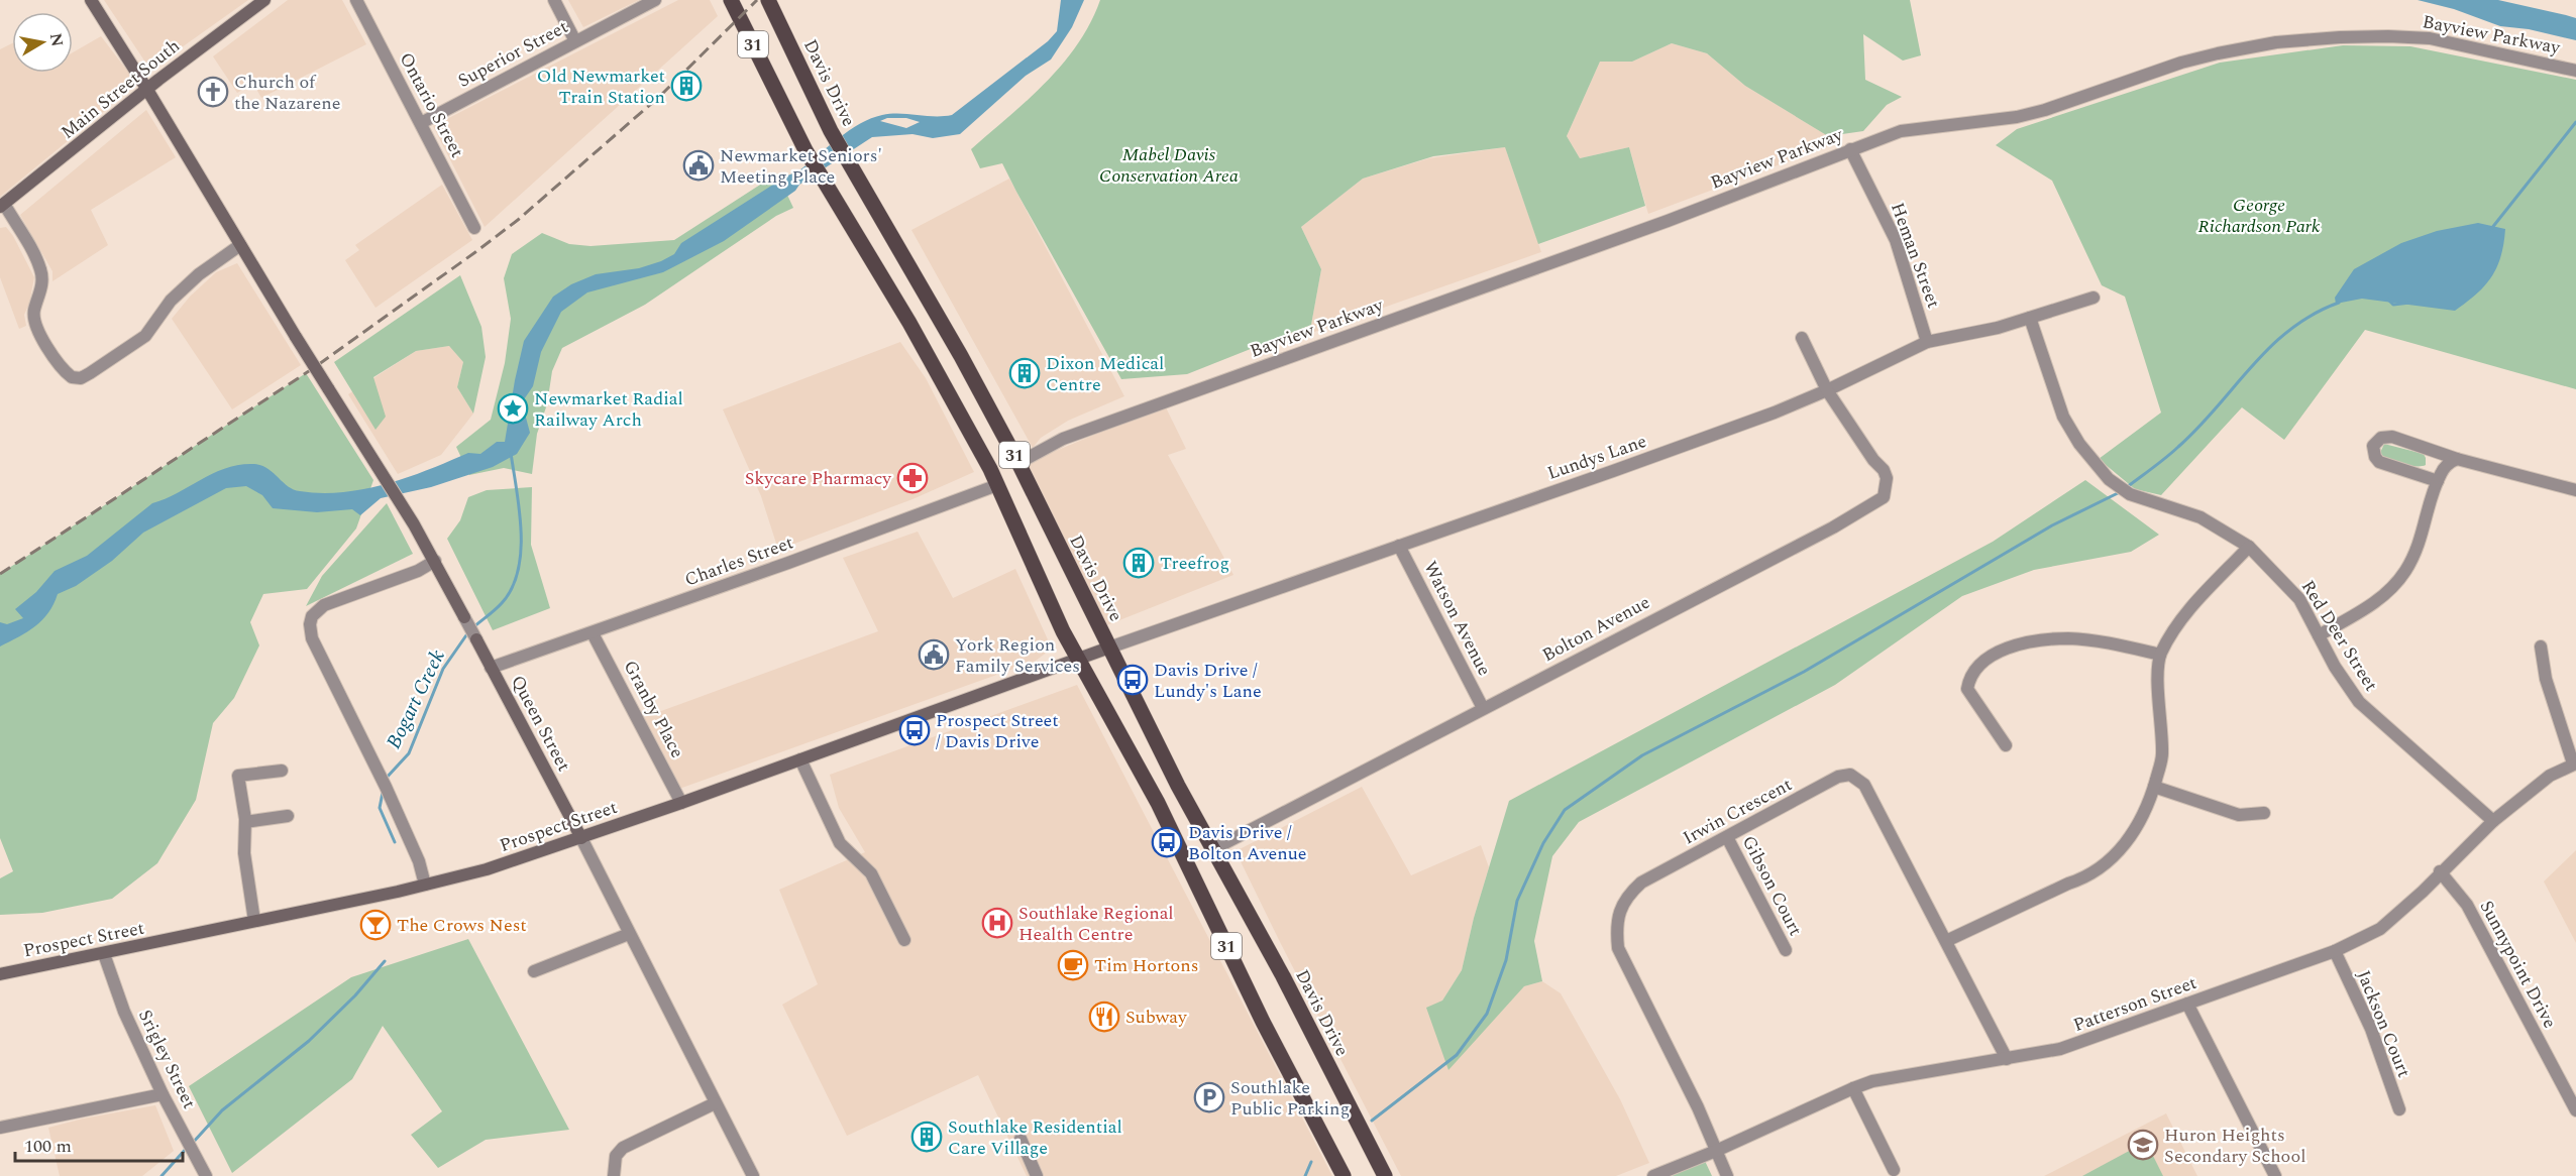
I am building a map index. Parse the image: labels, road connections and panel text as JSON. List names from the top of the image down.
{
  "streets": {
    "main road": [
      "31",
      "Davis Drive",
      "Main Street South",
      "Queen Street",
      "Prospect Street"
    ],
    "street": [
      "Bayview Parkway",
      "Superior Street",
      "Ontario Street",
      "Heman Street",
      "Lundys Lane",
      "Charles Street",
      "Watson Avenue",
      "Bolton Avenue",
      "Red Deer Street",
      "Granby Place",
      "Irwin Crescent",
      "Gibson Court",
      "Sunnypoint Drive",
      "Patterson Street",
      "Jackson Court",
      "Srigley Street"
    ]
  },
  "crossings": [
    ["Bayview Parkway", "Davis Drive"],
    ["Bayview Parkway", "Heman Street"],
    ["31", "Charles Street"],
    ["31", "Prospect Street"],
    ["Superior Street", "Ontario Street"],
    ["Davis Drive", "Lundys Lane"],
    ["Davis Drive", "Bolton Avenue"],
    ["Davis Drive", "Prospect Street"],
    ["Main Street South", "Queen Street"],
    ["Heman Street", "Lundys Lane"],
    ["Lundys Lane", "Watson Avenue"],
    ["Lundys Lane", "Bolton Avenue"],
    ["Lundys Lane", "Red Deer Street"],
    ["Lundys Lane", "Prospect Street"],
    ["Charles Street", "Granby Place"],
    ["Charles Street", "Queen Street"],
    ["Watson Avenue", "Bolton Avenue"],
    ["Red Deer Street", "Patterson Street"],
    ["Granby Place", "Prospect Street"],
    ["Queen Street", "Prospect Street"],
    ["Irwin Crescent", "Gibson Court"],
    ["Irwin Crescent", "Patterson Street"],
    ["Prospect Street", "Srigley Street"],
    ["Sunnypoint Drive", "Patterson Street"],
    ["Patterson Street", "Jackson Court"]
  ],
  "water": ["Bogart Creek"],
  "parks": ["Mabel Davis Conservation Area", "George Richardson Park"],
  "places": {
    "building": [
      "Old Newmarket Train Station",
      "Dixon Medical Centre",
      "Treefrog",
      "Southlake Residential Care Village"
    ],
    "church": ["Church of the Nazarene"],
    "public building": ["Newmarket Seniors' Meeting Place", "York Region Family Services"],
    "place": ["Newmarket Radial Railway Arch"],
    "pharmacy": ["Skycare Pharmacy"],
    "bus stop": ["Davis Drive / Lundy's Lane", "Prospect Street / Davis Drive", "Davis Drive / Bolton Avenue"],
    "hospital": ["Southlake Regional Health Centre"],
    "bar": ["The Crows Nest"],
    "cafe": ["Tim Hortons"],
    "restaurant": ["Subway"],
    "parking": ["Southlake Public Parking"],
    "school or university": ["Huron Heights Secondary School"]
  },
  "scale_bar": "100 m",
  "north": "right"
}
